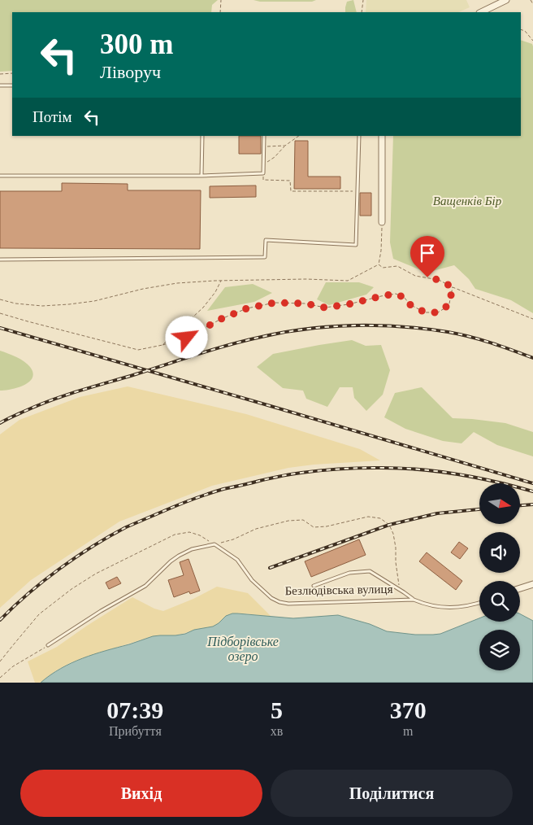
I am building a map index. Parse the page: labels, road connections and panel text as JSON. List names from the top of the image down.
{
  "streets": {
    "lane": ["Безлюдівська вулиця"]
  },
  "water": ["Підборівське озеро"],
  "parks": ["Ващенків Бір"],
  "north": "right",
  "page": {
    "turn": ["300 m", "Ліворуч"],
    "then": "Потім",
    "eta": [
      "07:39",
      "Прибуття",
      "5",
      "хв",
      "370",
      "m"
    ],
    "buttons": ["Вихід", "Поділитися"]
  }
}
